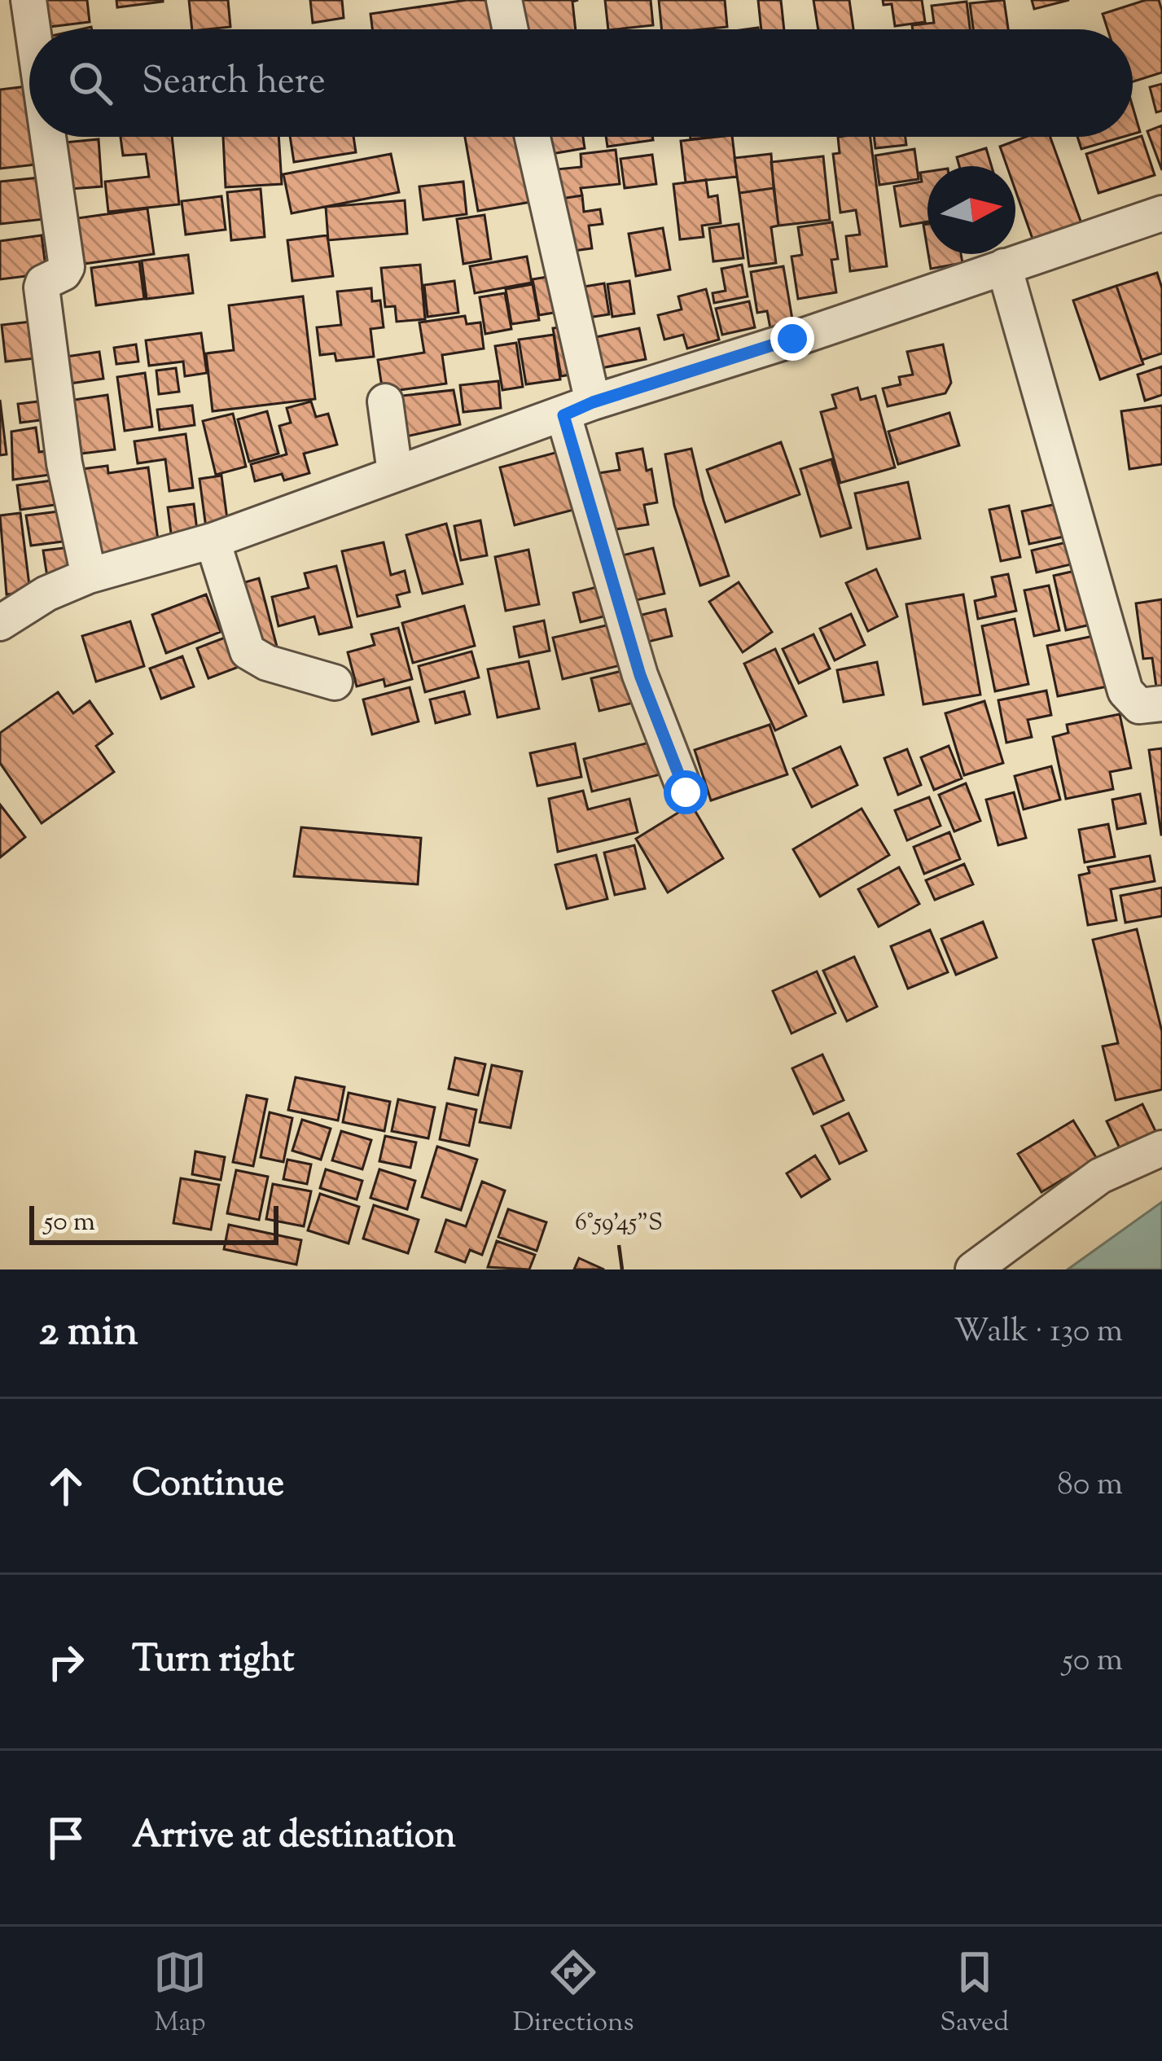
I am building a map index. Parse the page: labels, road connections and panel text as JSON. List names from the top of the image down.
{
  "scale_bar": "50 m",
  "north": "right",
  "page": {
    "search": "Search here",
    "scale": "50 m",
    "heading": ["2 min", "Walk · 130 m"],
    "list": [
      ["Continue", "80 m"],
      ["Turn right", "50 m"],
      "Arrive at destination"
    ],
    "nav": ["Map", "Directions", "Saved"]
  },
  "coordinates": ["6°59'45\"S"]
}
